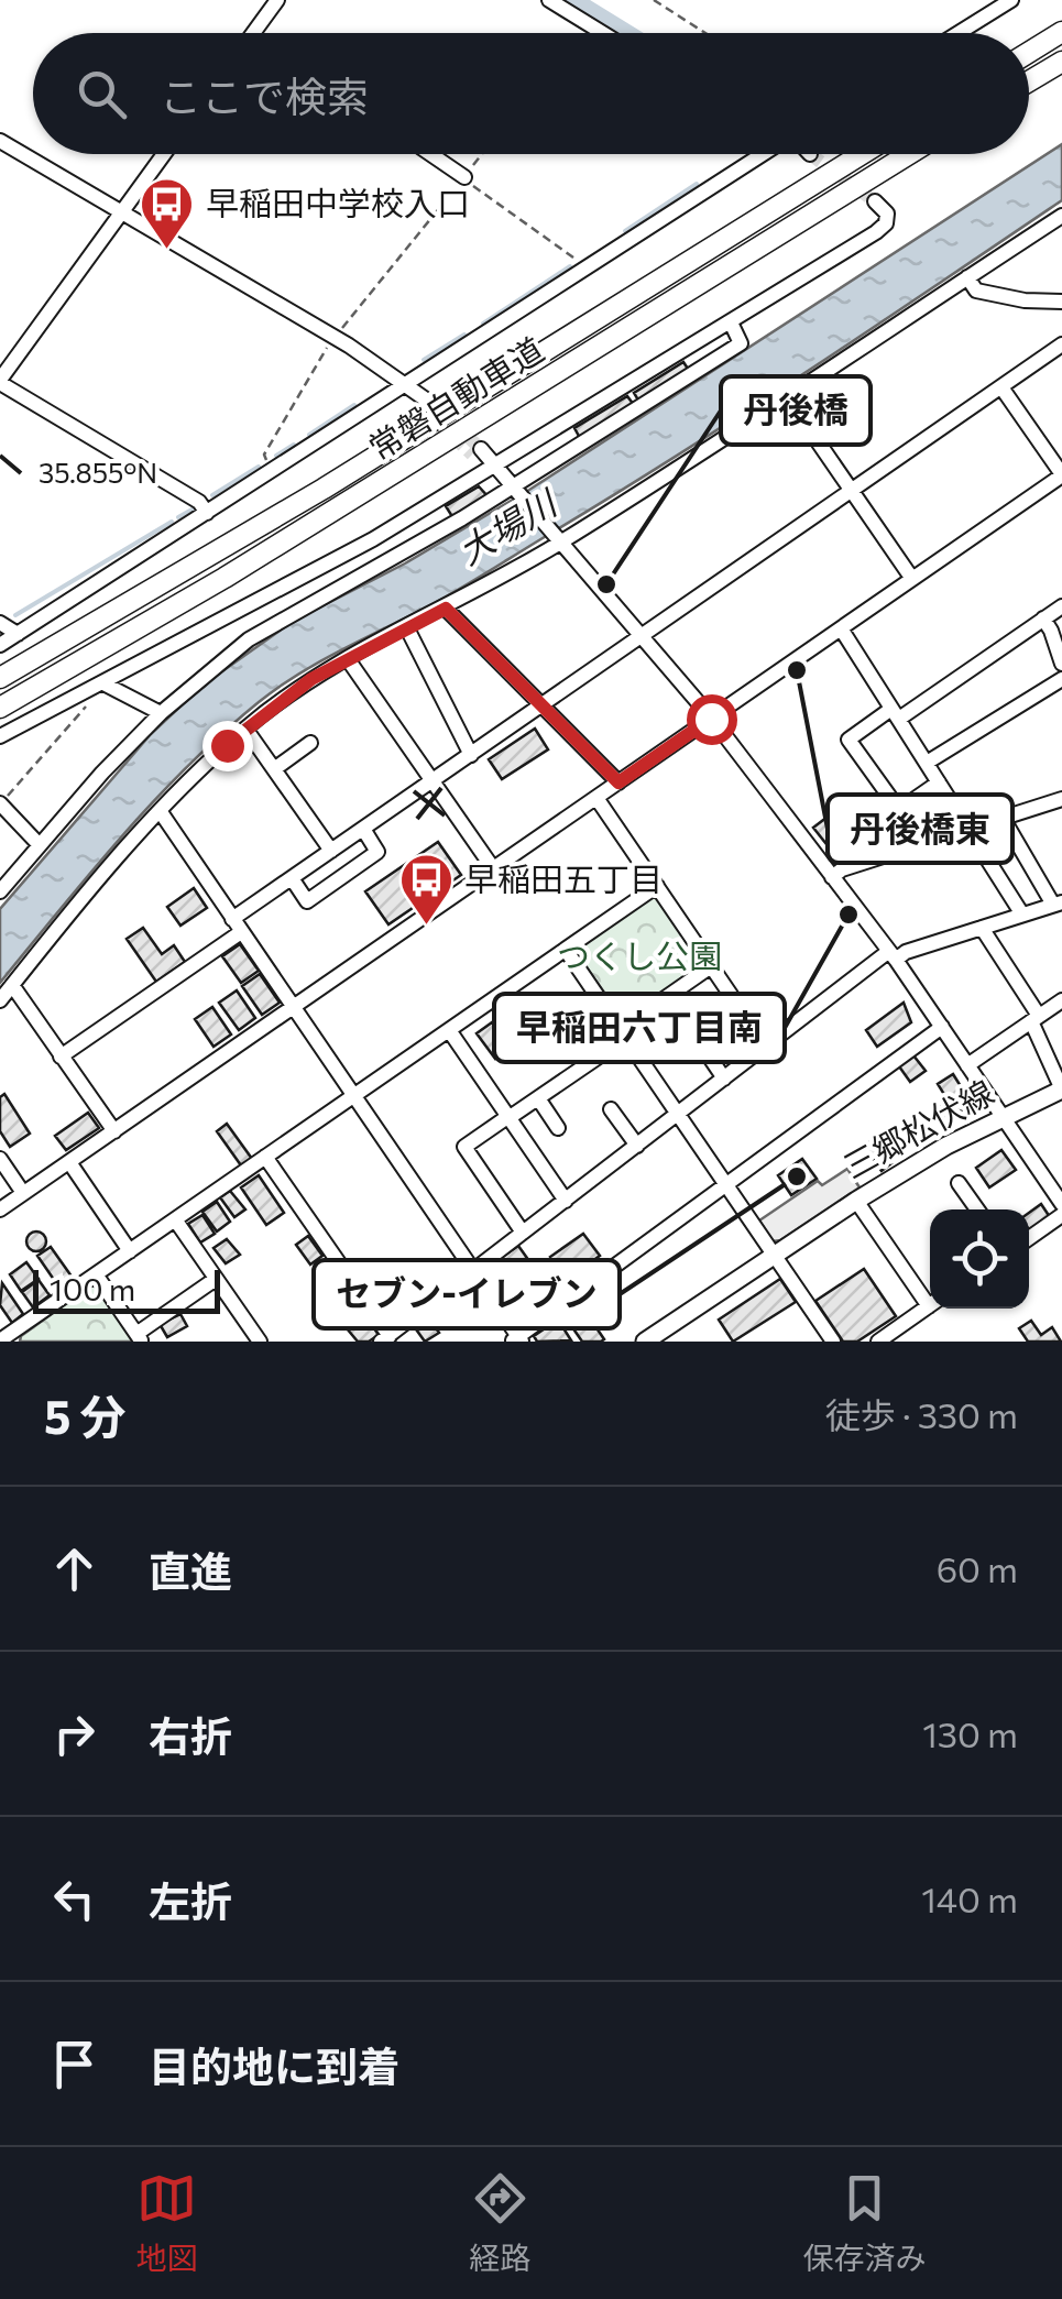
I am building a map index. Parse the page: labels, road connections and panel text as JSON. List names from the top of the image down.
{
  "streets": {
    "highway": ["常磐自動車道"],
    "main road": ["三郷松伏線"]
  },
  "water": ["大場川"],
  "parks": ["つくし公園"],
  "places": {
    "bus stop": ["早稲田中学校入口", "早稲田五丁目"],
    "other": [
      "丹後橋",
      "丹後橋東",
      "早稲田六丁目南",
      "セブン-イレブン"
    ]
  },
  "scale_bar": "100 m",
  "page": {
    "search": "ここで検索",
    "scale": "100 m",
    "heading": ["5 分", "徒歩 · 330 m"],
    "list": [
      ["直進", "60 m"],
      ["右折", "130 m"],
      ["左折", "140 m"],
      "目的地に到着"
    ],
    "nav": ["地図", "経路", "保存済み"]
  },
  "coordinates": ["35.855°N"]
}
